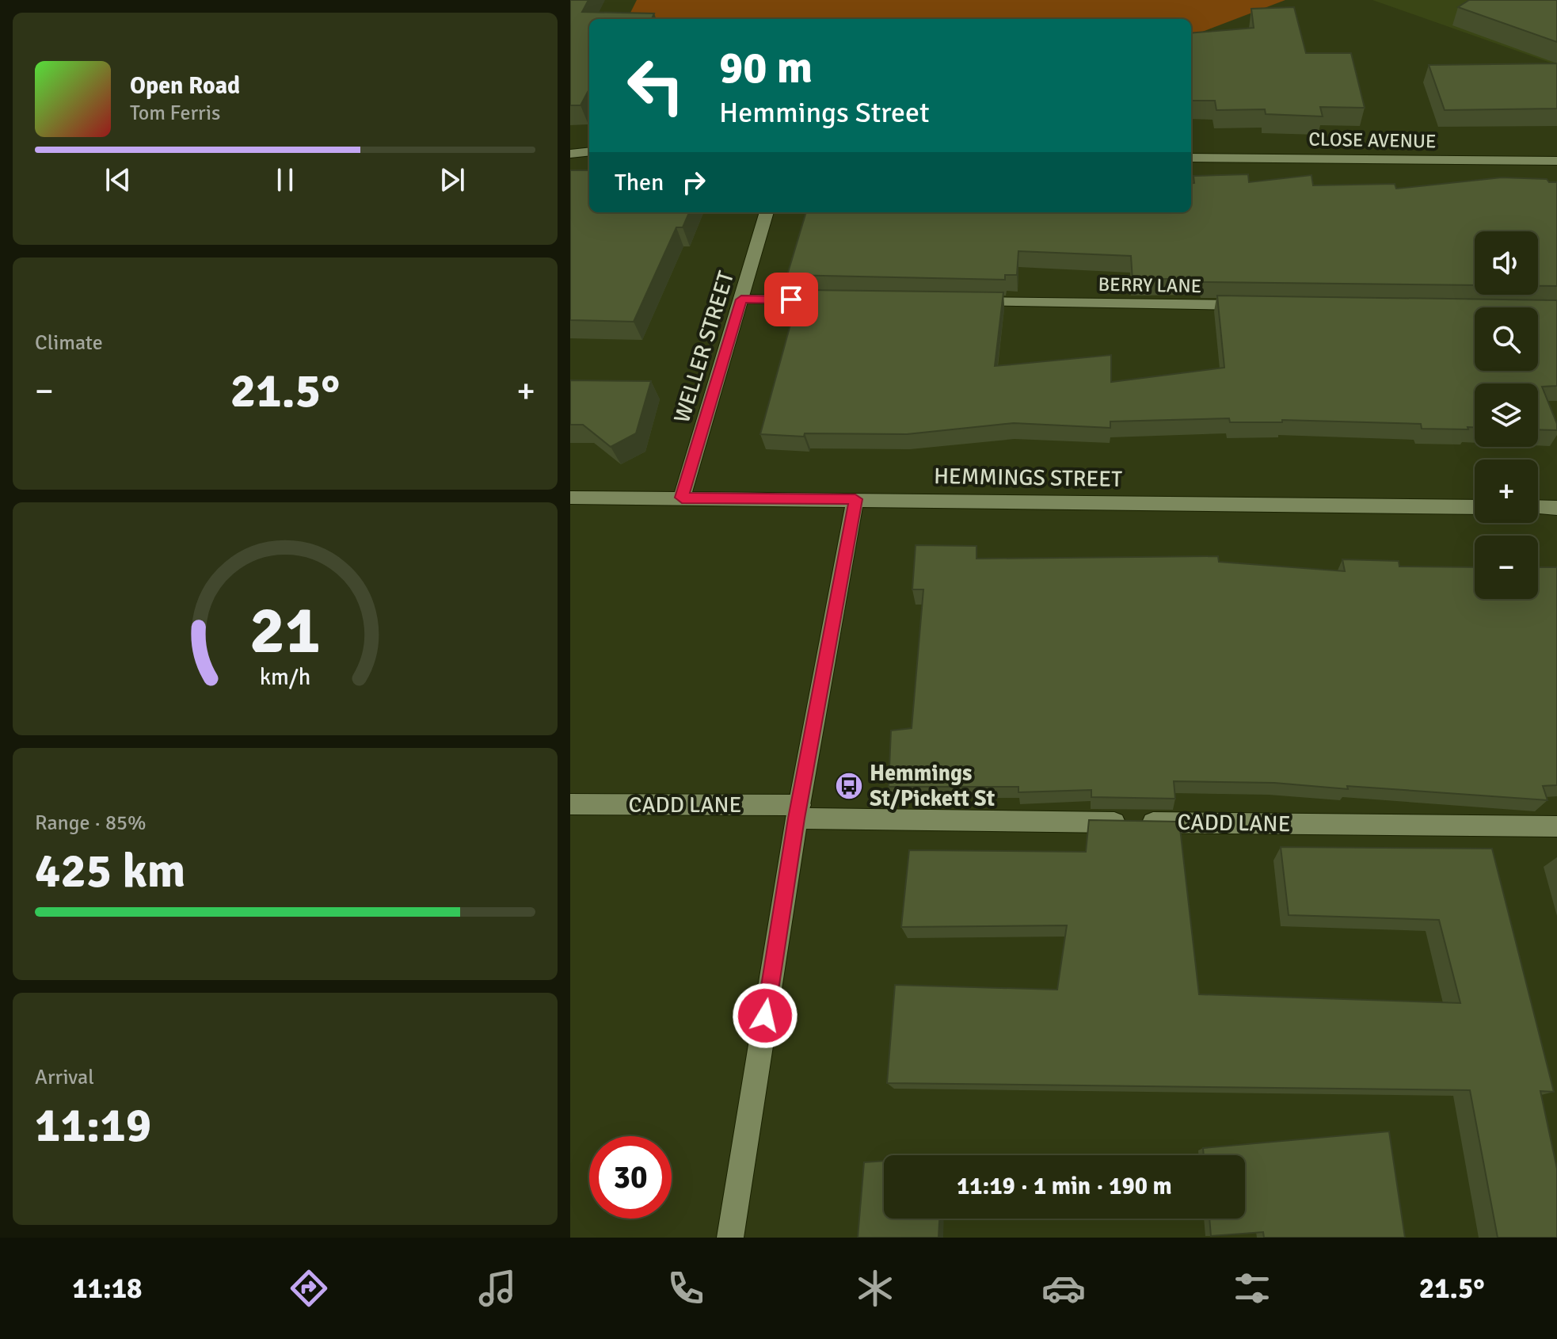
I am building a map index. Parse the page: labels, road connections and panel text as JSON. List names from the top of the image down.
{
  "streets": {
    "street": [
      "CLOSE AVENUE",
      "BERRY LANE",
      "WELLER STREET",
      "HEMMINGS STREET",
      "CADD LANE"
    ]
  },
  "crossings": [
    ["WELLER STREET", "HEMMINGS STREET"]
  ],
  "places": {
    "bus stop": ["Hemmings St/Pickett St"]
  },
  "page": {
    "turn": ["90 m", "Hemmings Street"],
    "song": ["Open Road", "Tom Ferris"],
    "then": "Then",
    "map_buttons": ["+", "−"],
    "tile": [
      "Climate",
      ["Range · 85%", "425 km"],
      ["Arrival", "11:19"]
    ],
    "heat": ["−", "21.5°", "+"],
    "limit": "30",
    "trip": "11:19 · 1 min · 190 m",
    "tabs": ["11:18", "21.5°"],
    "gauge": ["21", "km/h"]
  }
}
